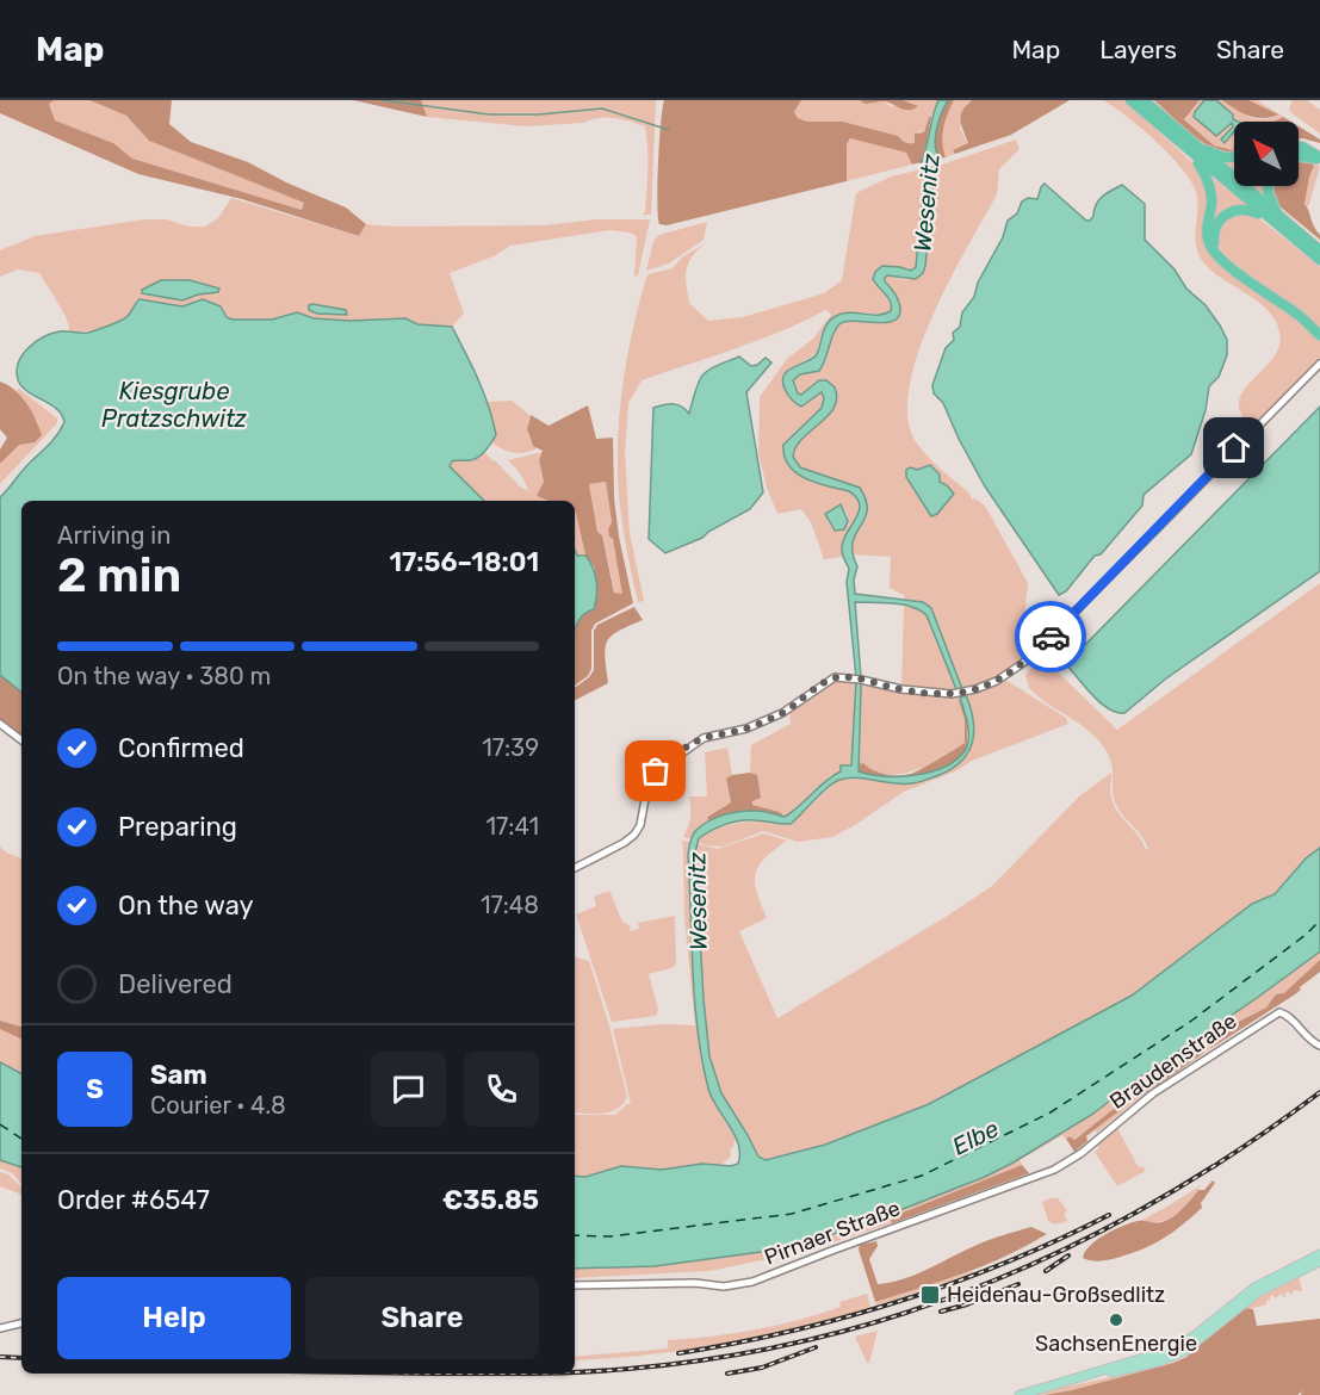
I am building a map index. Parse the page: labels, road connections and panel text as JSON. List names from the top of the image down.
{
  "streets": {
    "street": ["Braudenstraße", "Pirnaer Straße"]
  },
  "crossings": [
    ["Braudenstraße", "Pirnaer Straße"]
  ],
  "water": ["Wesenitz", "Kiesgrube Pratzschwitz", "Elbe"],
  "places": {
    "transit": ["Heidenau-Großsedlitz"],
    "other": ["SachsenEnergie"]
  },
  "north": "top left",
  "page": {
    "header": "Map",
    "nav": ["Map", "Layers", "Share"],
    "heading": ["2 min", "Arriving in", "17:56–18:01"],
    "panel": [
      "Sam",
      "Courier · 4.8",
      "Order #6547",
      "€35.85"
    ],
    "bar": "On the way · 380 m",
    "list": [
      ["Confirmed", "17:39"],
      ["Preparing", "17:41"],
      ["On the way", "17:48"],
      "Delivered"
    ],
    "round": "S",
    "buttons": ["Help", "Share"]
  }
}
